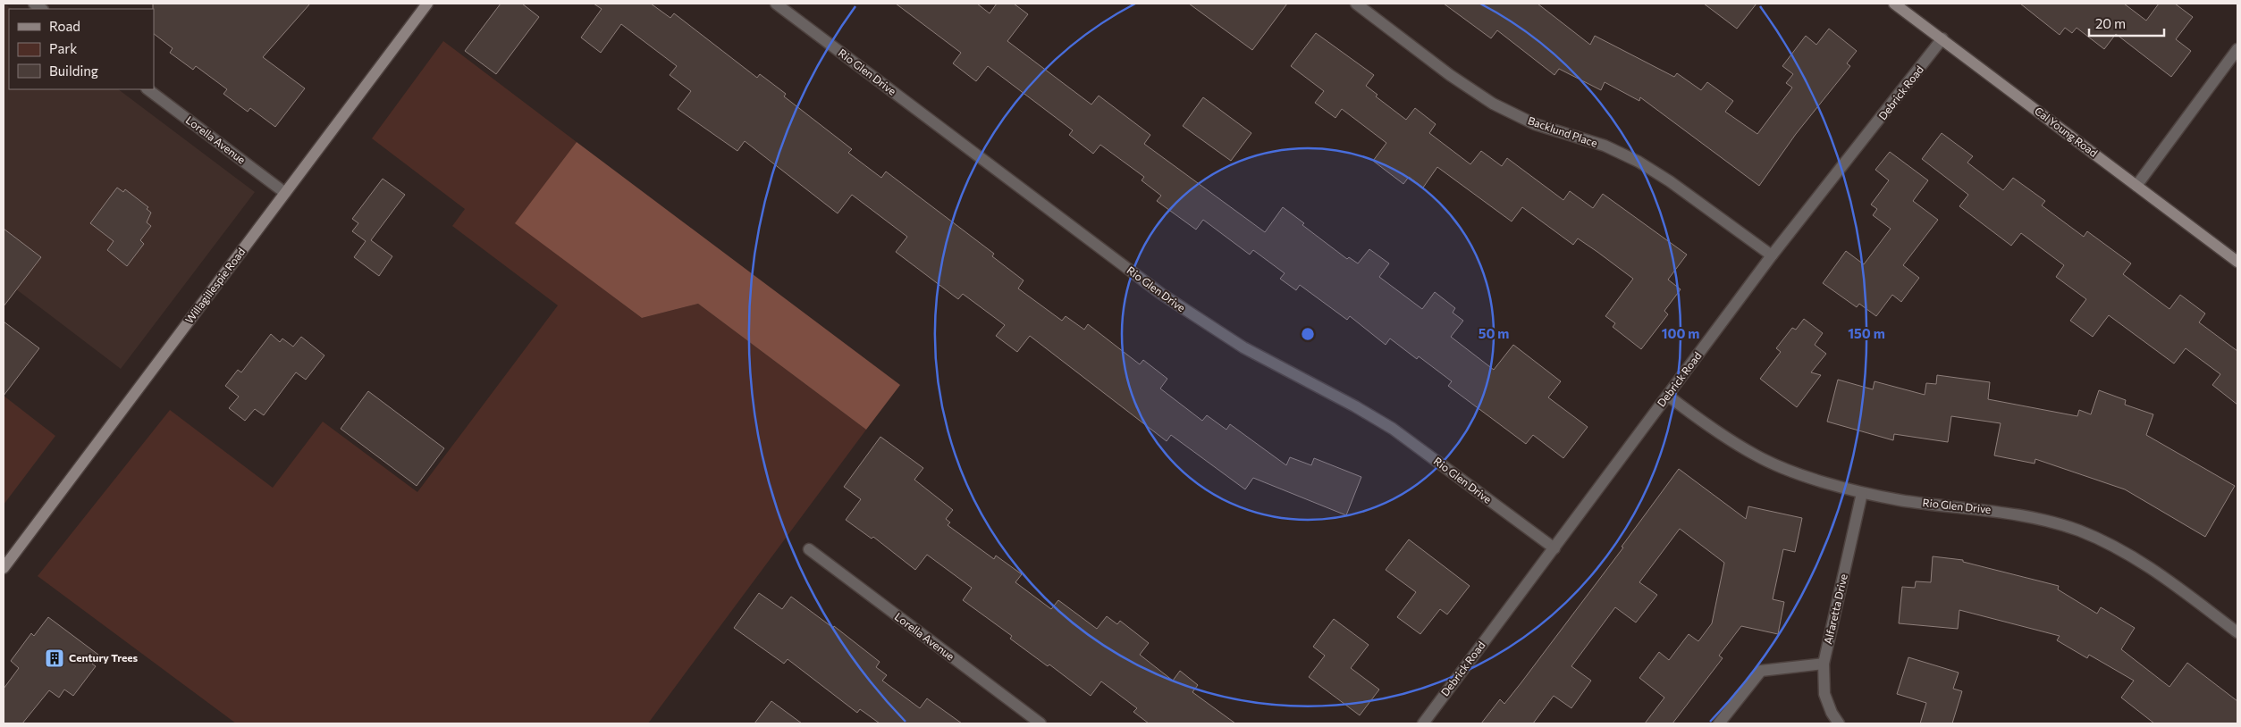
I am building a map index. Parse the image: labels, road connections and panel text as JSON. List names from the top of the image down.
{
  "streets": {
    "main road": ["Cal Young Road", "Willagillespie Road"],
    "street": [
      "Rio Glen Drive",
      "Debrick Road",
      "Backlund Place",
      "Lorella Avenue",
      "Alfaretta Drive"
    ]
  },
  "crossings": [
    ["Rio Glen Drive", "Debrick Road"],
    ["Rio Glen Drive", "Alfaretta Drive"],
    ["Debrick Road", "Backlund Place"],
    ["Debrick Road", "Cal Young Road"],
    ["Lorella Avenue", "Willagillespie Road"]
  ],
  "places": {
    "building": ["Century Trees"]
  },
  "legend": ["Road", "Park", "Building"],
  "scale_bar": "20 m",
  "rings": ["50 m", "100 m", "150 m"]
}
